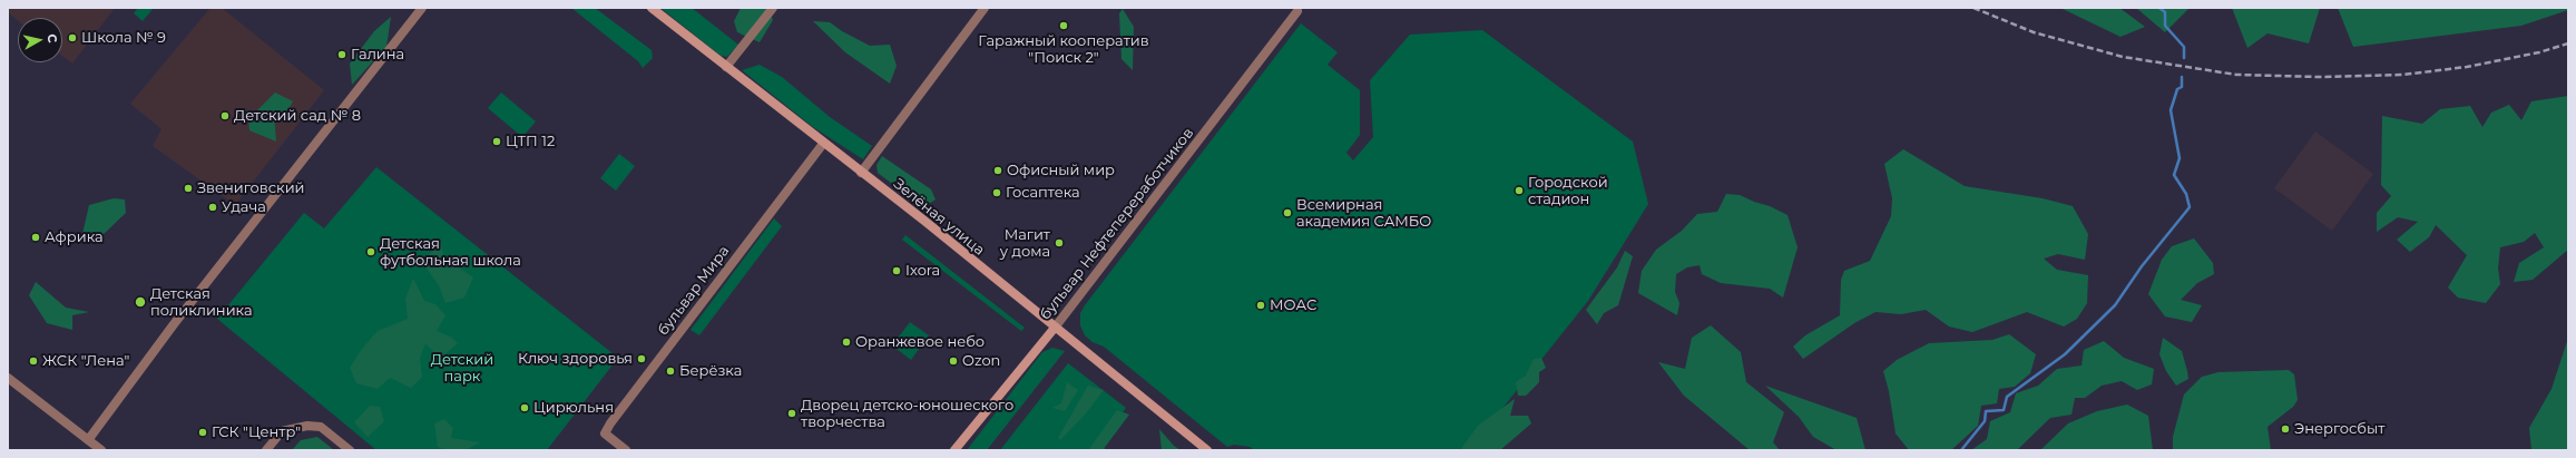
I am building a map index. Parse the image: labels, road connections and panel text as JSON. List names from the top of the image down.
{
  "streets": {
    "main road": ["Зелёная улица", "бульвар Нефтепереработчиков"],
    "street": ["бульвар Мира"]
  },
  "crossings": [
    ["Зелёная улица", "бульвар Нефтепереработчиков"],
    ["Зелёная улица", "бульвар Мира"]
  ],
  "parks": ["Детский парк"],
  "places": [
    "Гаражный кооператив \"Поиск 2\"",
    "Школа № 9",
    "Галина",
    "Детский сад № 8",
    "ЦТП 12",
    "Офисный мир",
    "Звениговский",
    "Городской стадион",
    "Госаптека",
    "Удача",
    "Всемирная академия САМБО",
    "Африка",
    "Магит у дома",
    "Детская футбольная школа",
    "Ixora",
    "Детская поликлиника",
    "МОАС",
    "Оранжевое небо",
    "Ключ здоровья",
    "ЖСК \"Лена\"",
    "Ozon",
    "Берёзка",
    "Цирюльня",
    "Дворец детско-юношеского творчества",
    "Энергосбыт",
    "ГСК \"Центр\""
  ],
  "north": "right"
}
